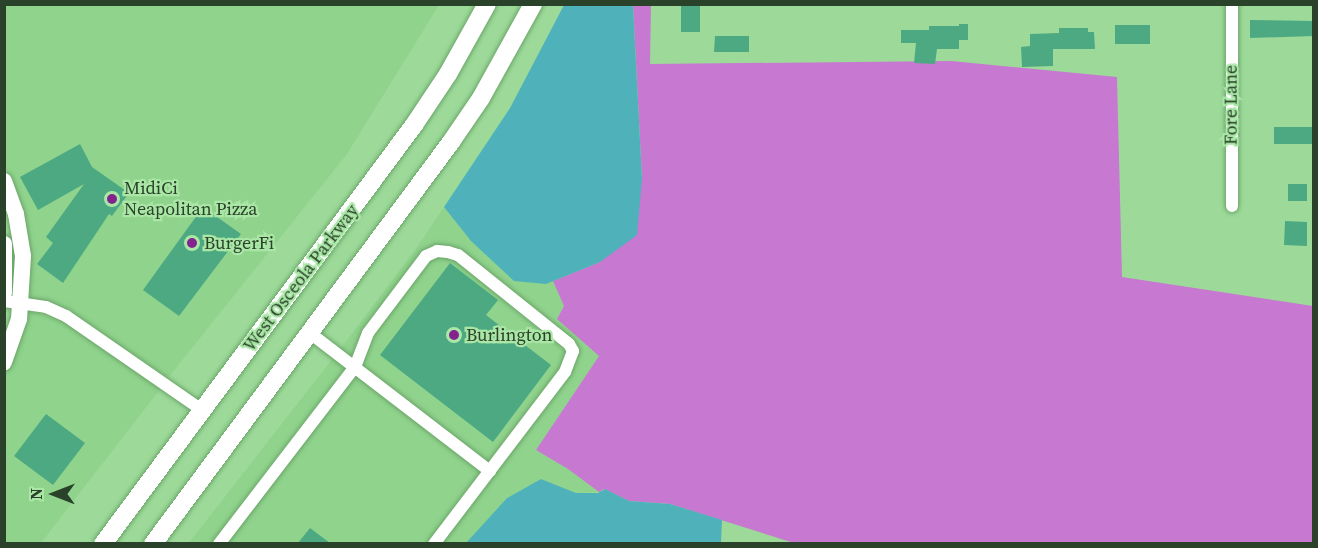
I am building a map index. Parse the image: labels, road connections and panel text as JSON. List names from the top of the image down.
{
  "streets": {
    "main road": ["West Osceola Parkway"],
    "street": ["Fore Lane"]
  },
  "places": ["MidiCi Neapolitan Pizza", "BurgerFi", "Burlington"],
  "north": "left"
}
